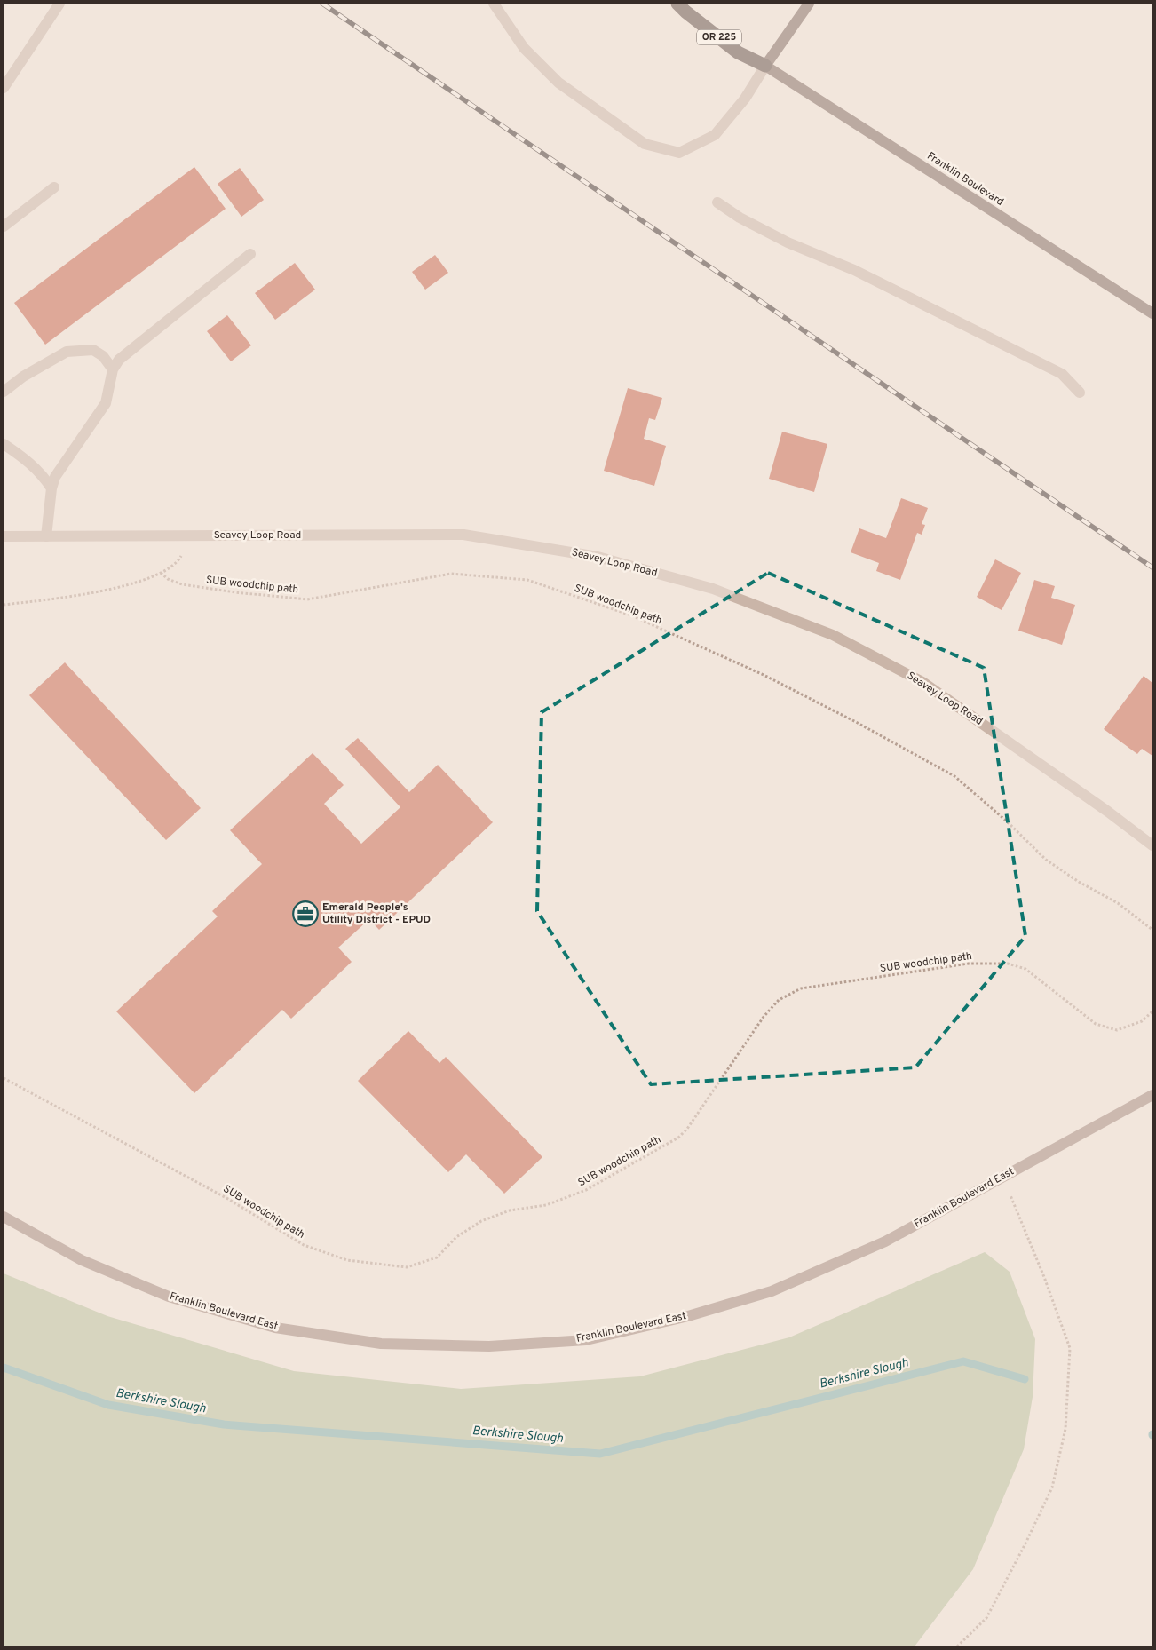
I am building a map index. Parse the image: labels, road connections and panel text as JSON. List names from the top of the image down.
{
  "streets": {
    "highway": ["OR 225"],
    "main road": ["Franklin Boulevard", "Franklin Boulevard East"],
    "street": ["Seavey Loop Road"],
    "path": ["SUB woodchip path"]
  },
  "crossings": [
    ["OR 225", "Franklin Boulevard"]
  ],
  "water": ["Berkshire Slough"],
  "places": {
    "office": ["Emerald People's Utility District - EPUD"]
  }
}
